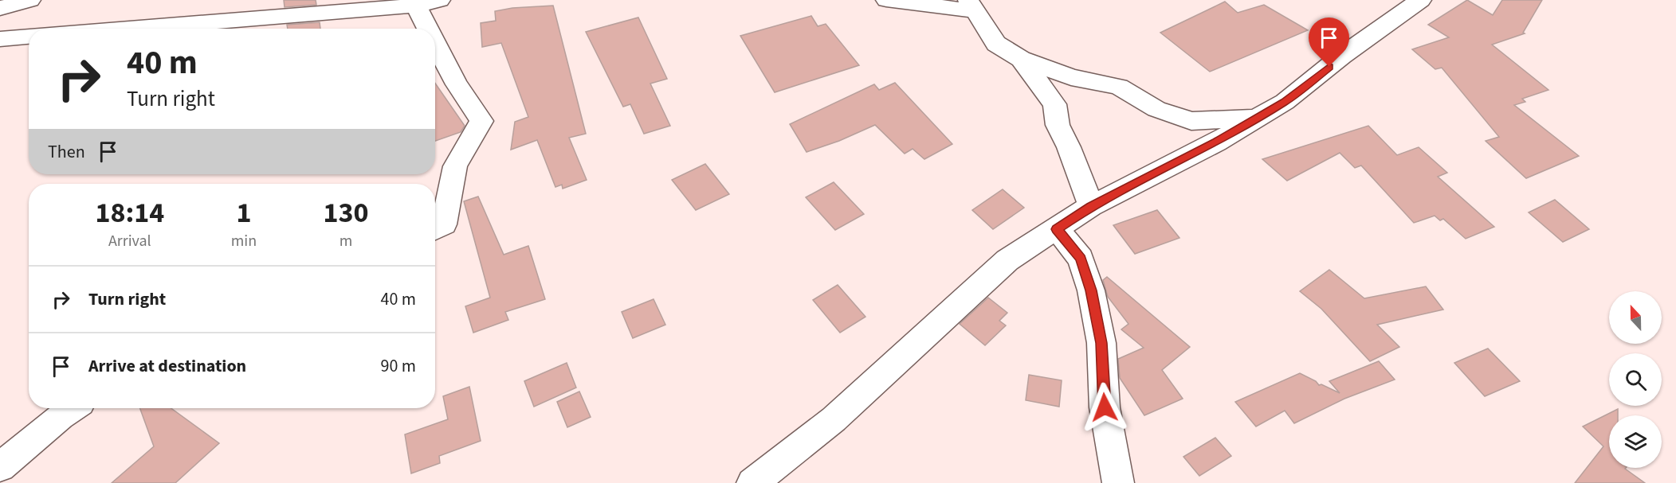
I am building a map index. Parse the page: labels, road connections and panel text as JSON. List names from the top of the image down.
{
  "north": "top",
  "page": {
    "turn": ["40 m", "Turn right"],
    "then": "Then",
    "eta": [
      "18:14",
      "Arrival",
      "1",
      "min",
      "130",
      "m"
    ],
    "list": [
      {
        "name": "Turn right",
        "value": "40 m"
      },
      {
        "name": "Arrive at destination",
        "value": "90 m"
      }
    ]
  }
}
